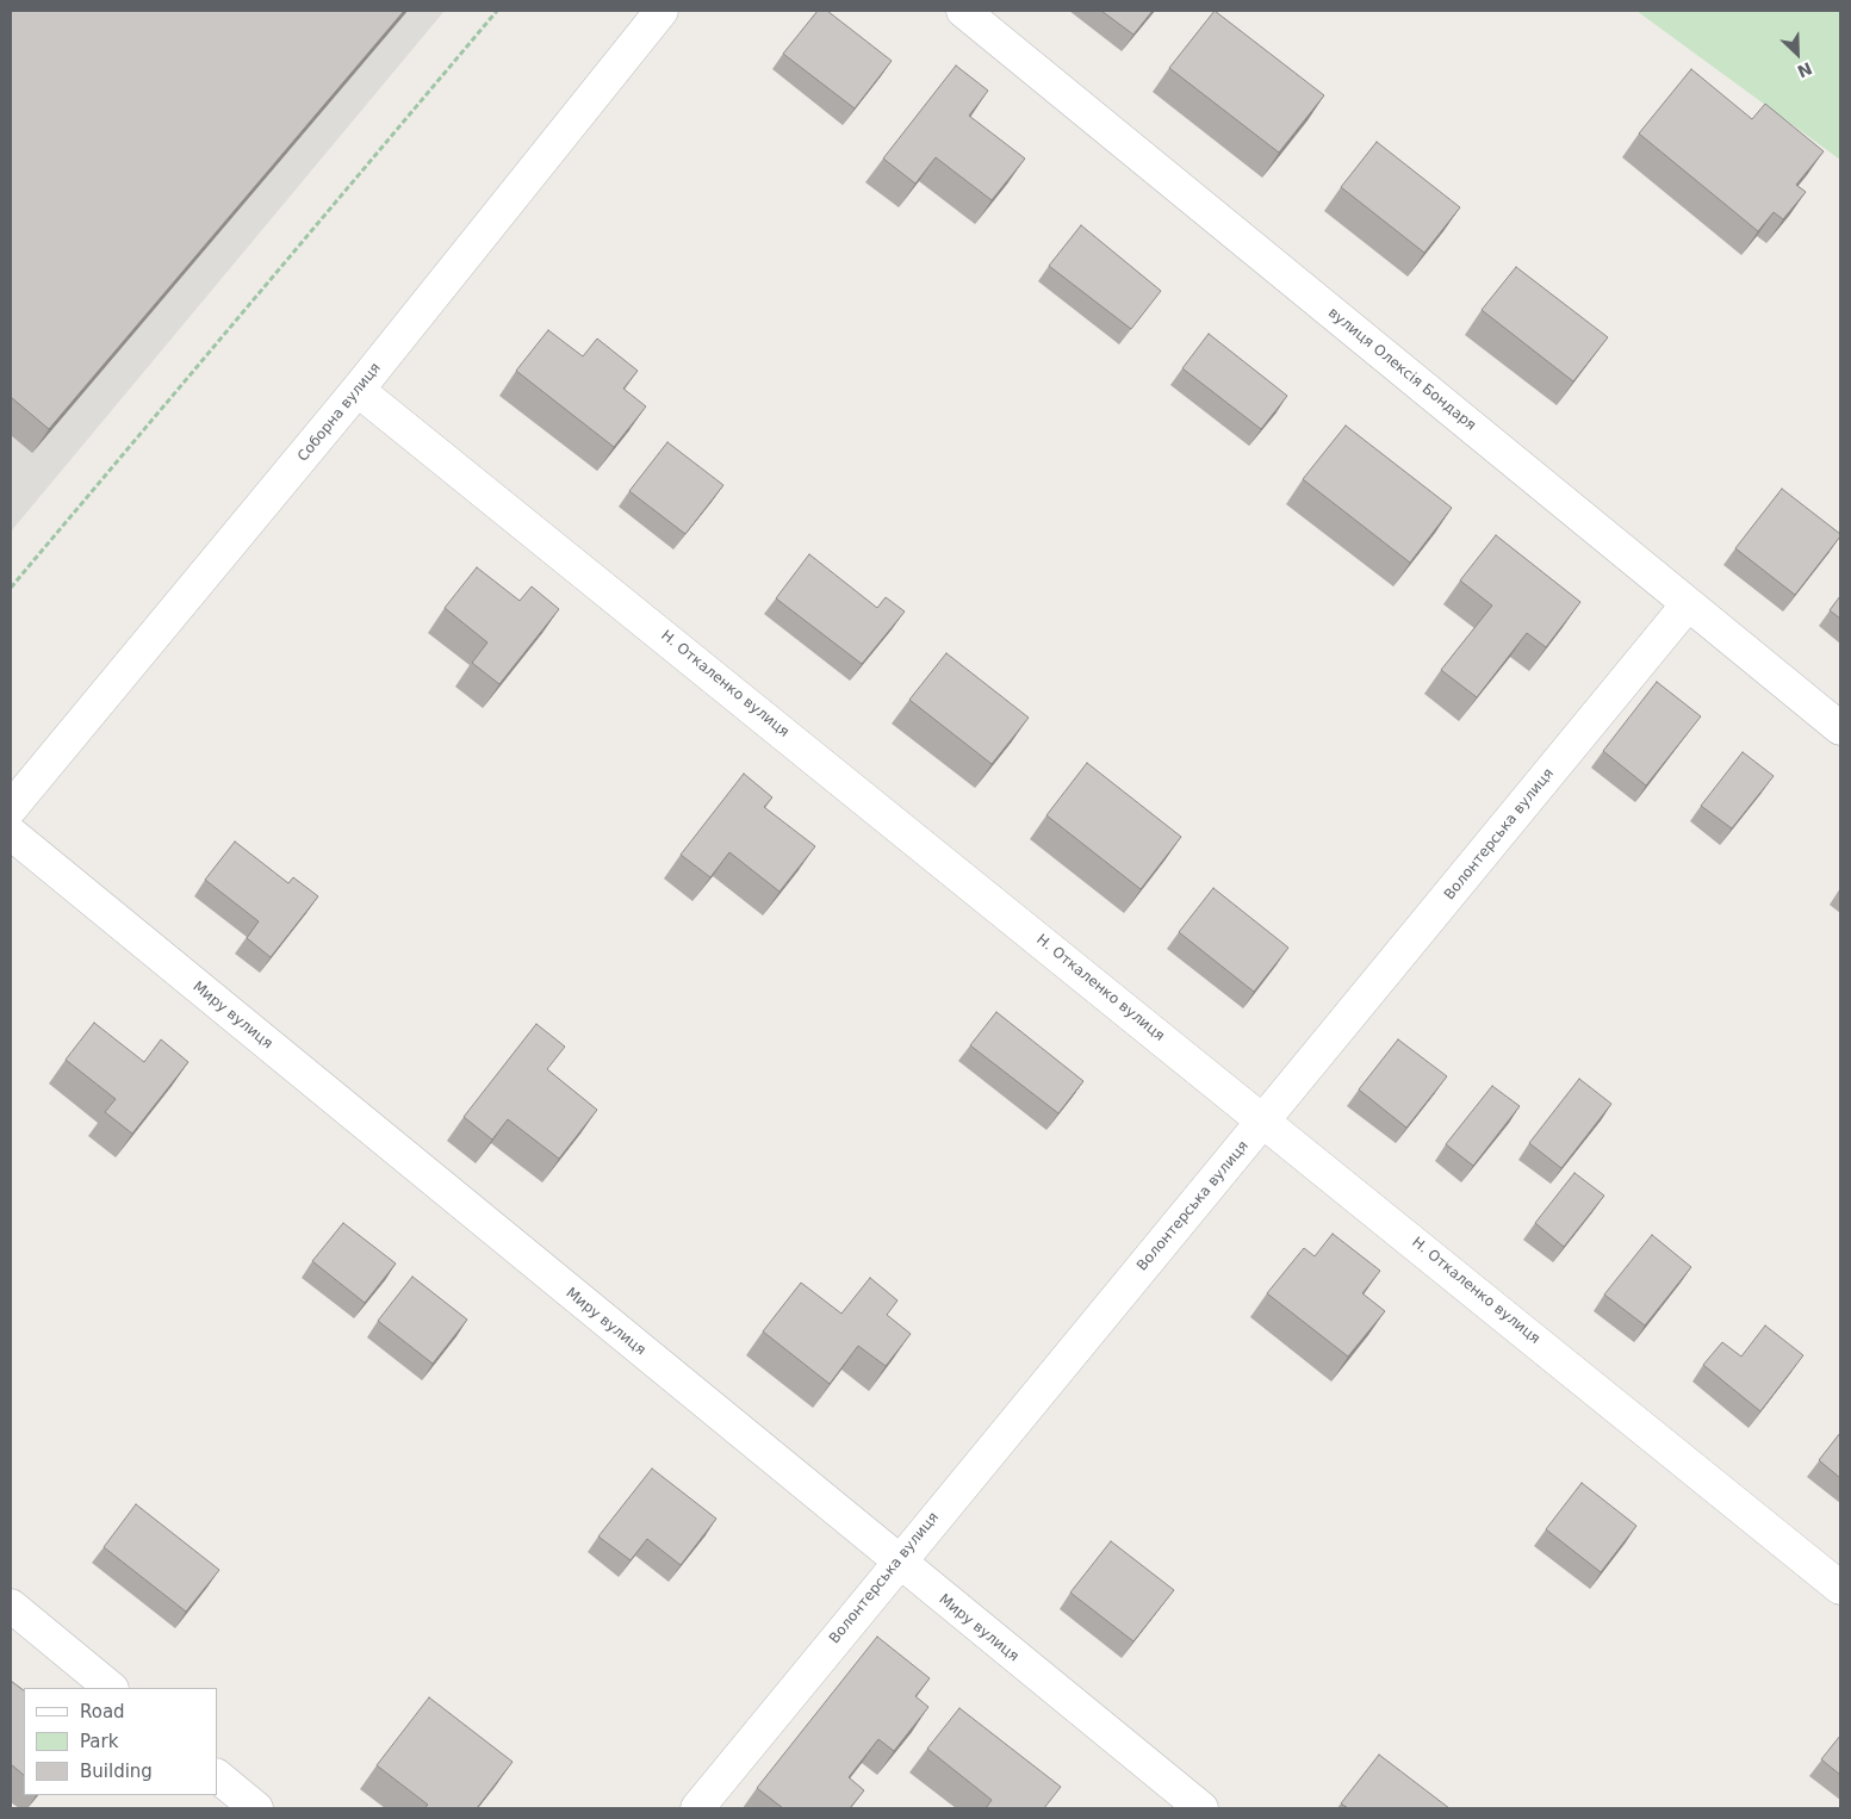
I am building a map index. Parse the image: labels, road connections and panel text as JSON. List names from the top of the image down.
{
  "streets": {
    "street": [
      "вулиця Олексія Бондаря",
      "Соборна вулиця",
      "Н. Откаленко вулиця",
      "Волонтерська вулиця",
      "Миру вулиця"
    ]
  },
  "crossings": [
    ["вулиця Олексія Бондаря", "Волонтерська вулиця"],
    ["Соборна вулиця", "Н. Откаленко вулиця"],
    ["Н. Откаленко вулиця", "Волонтерська вулиця"],
    ["Волонтерська вулиця", "Миру вулиця"]
  ],
  "legend": ["Road", "Park", "Building"],
  "north": "bottom right"
}
